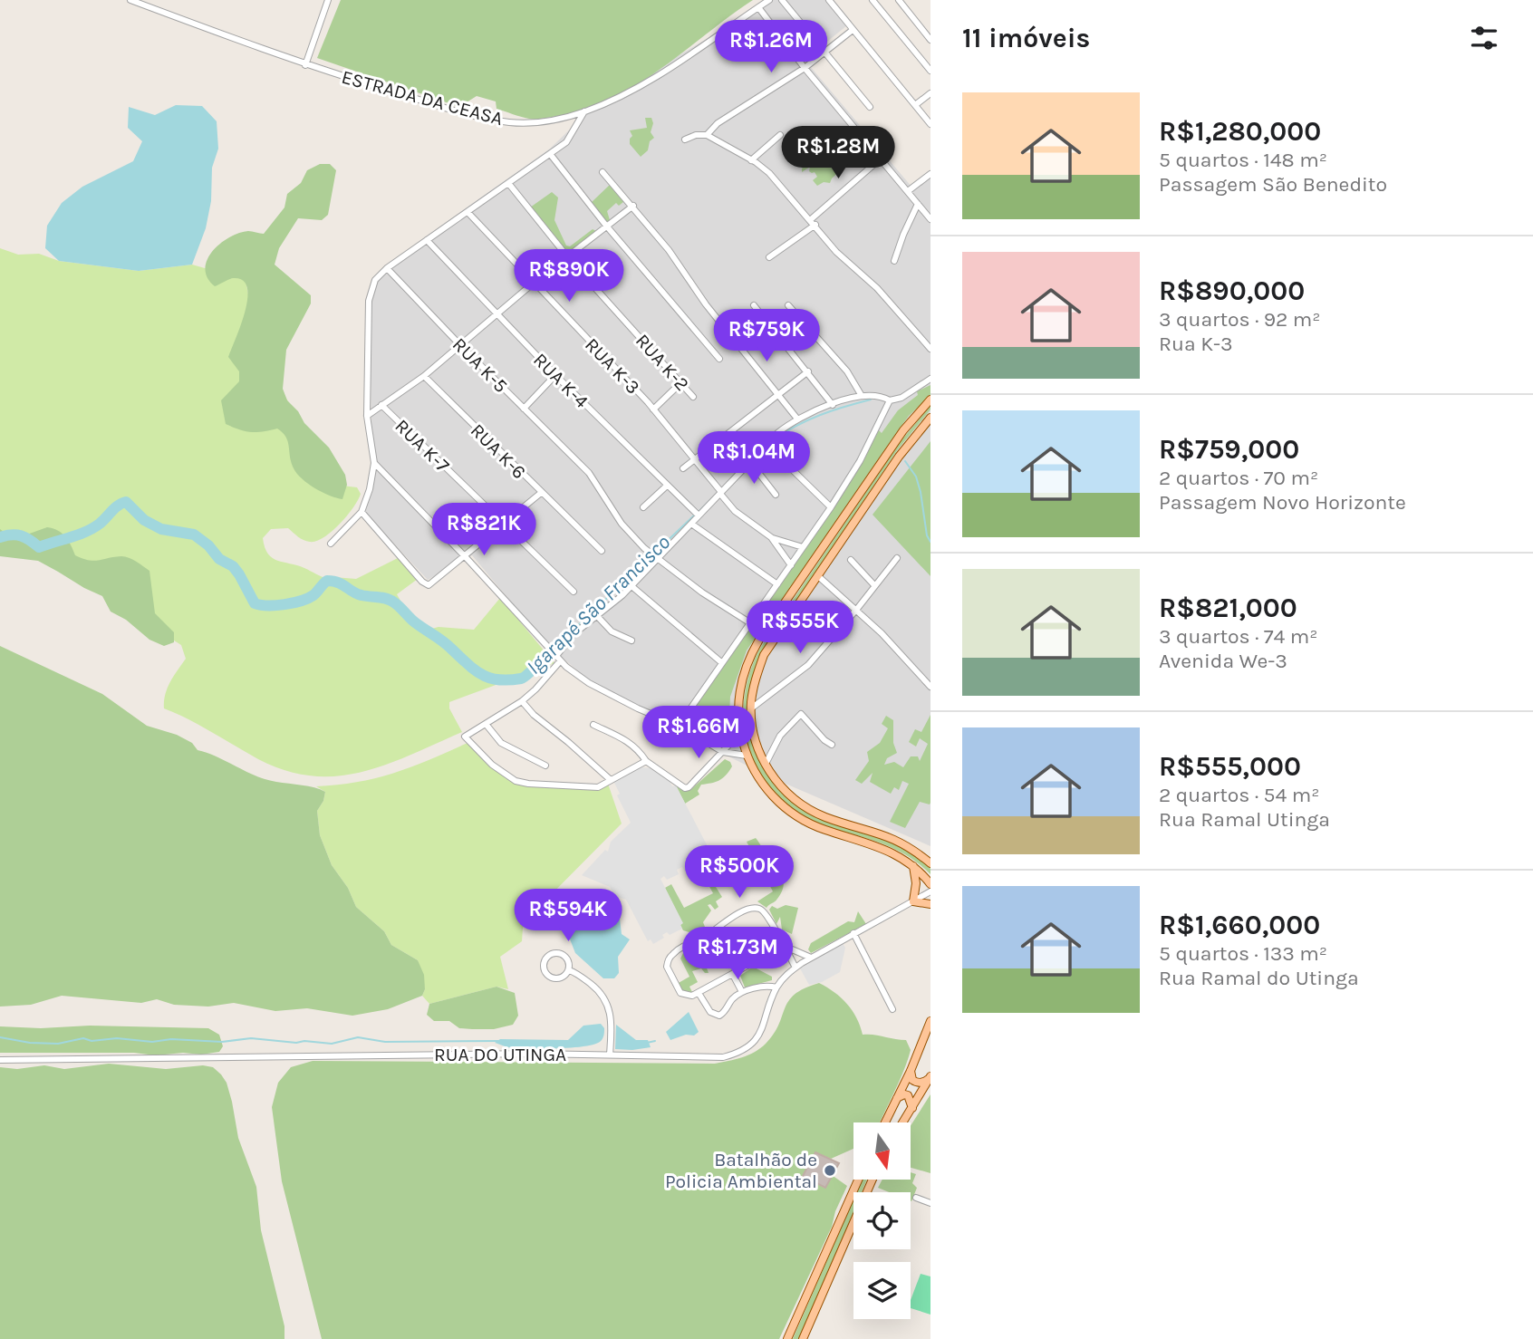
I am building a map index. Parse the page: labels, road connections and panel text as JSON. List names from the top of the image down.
{
  "streets": {
    "street": [
      "ESTRADA DA CEASA",
      "RUA K-2",
      "RUA K-5",
      "RUA K-3",
      "RUA K-4",
      "RUA K-7",
      "RUA K-6",
      "RUA DO UTINGA"
    ]
  },
  "water": ["Igarapé São Francisco"],
  "places": ["Batalhão de Policia Ambiental"],
  "north": "bottom",
  "page": {
    "heading": "11 imóveis",
    "price": [
      "R$1.26M",
      "R$1.28M",
      "R$890K",
      "R$759K",
      "R$1.04M",
      "R$821K",
      "R$555K",
      "R$1.66M",
      "R$500K",
      "R$594K",
      "R$1.73M"
    ],
    "list": [
      {
        "name": "R$1,280,000",
        "note": "5 quartos · 148 m² · Passagem São Benedito"
      },
      {
        "name": "R$890,000",
        "note": "3 quartos · 92 m² · Rua K-3"
      },
      {
        "name": "R$759,000",
        "note": "2 quartos · 70 m² · Passagem Novo Horizonte"
      },
      {
        "name": "R$821,000",
        "note": "3 quartos · 74 m² · Avenida We-3"
      },
      {
        "name": "R$555,000",
        "note": "2 quartos · 54 m² · Rua Ramal Utinga"
      },
      {
        "name": "R$1,660,000",
        "note": "5 quartos · 133 m² · Rua Ramal do Utinga"
      }
    ]
  }
}
